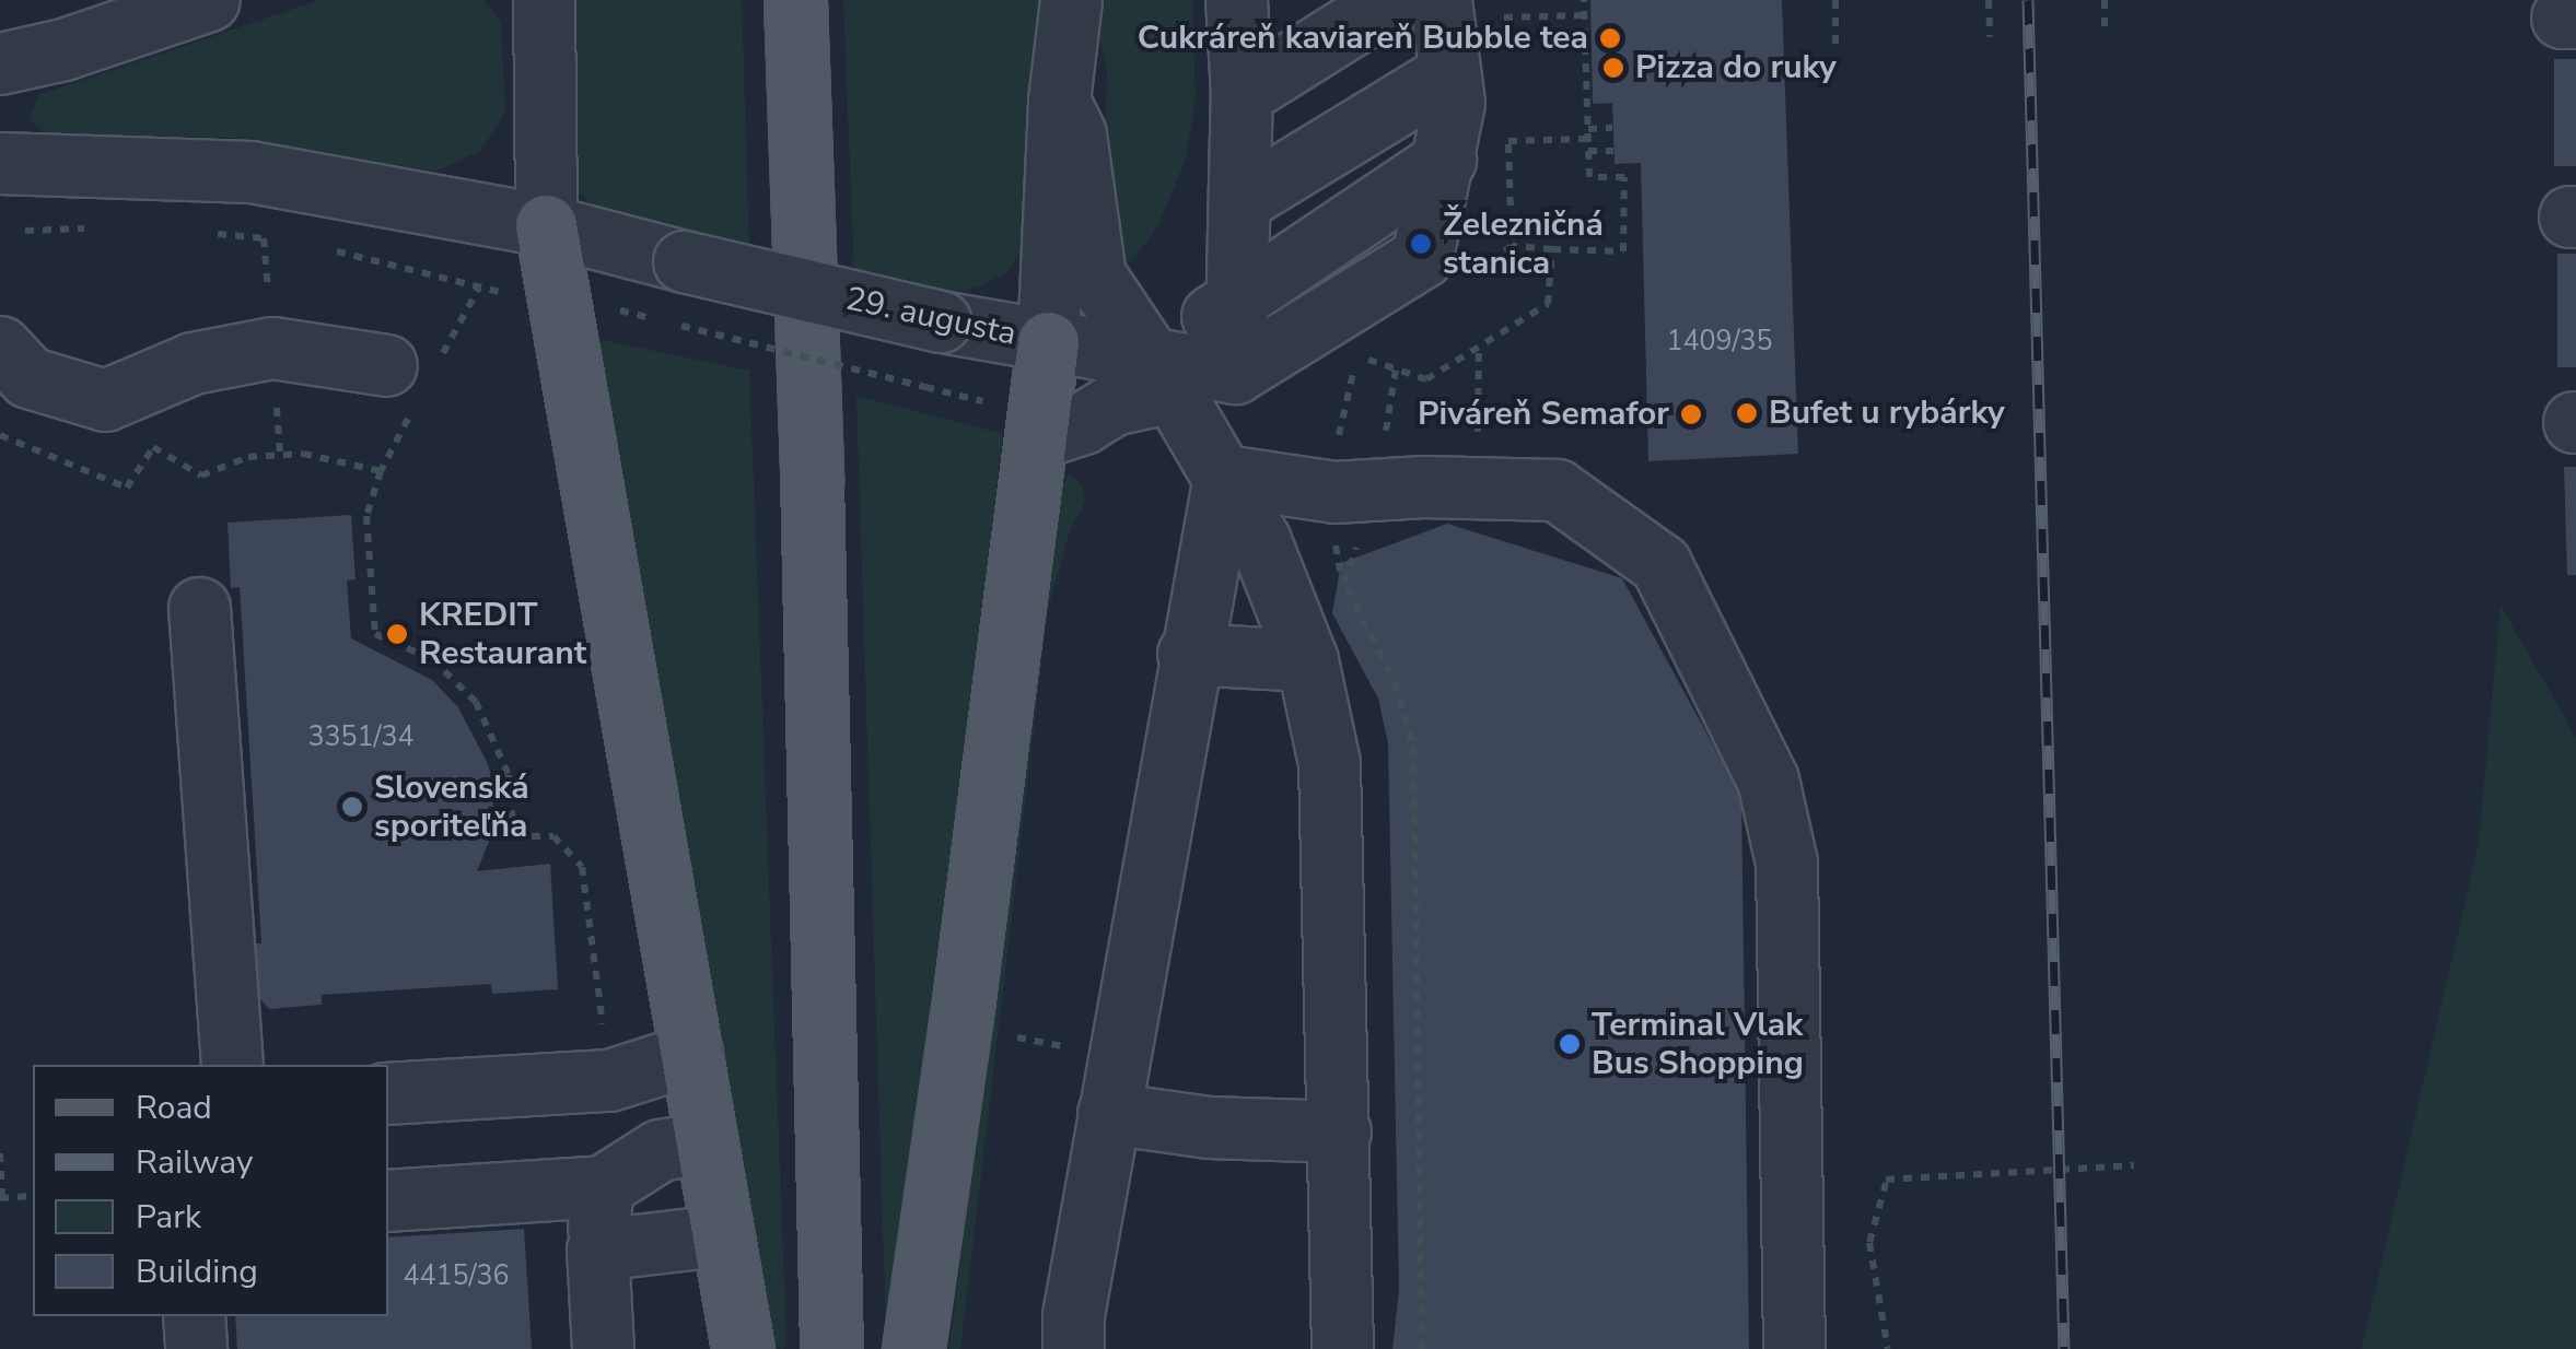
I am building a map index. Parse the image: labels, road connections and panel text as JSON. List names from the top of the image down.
{
  "streets": {
    "street": ["29. augusta"]
  },
  "places": [
    "Cukráreň kaviareň Bubble tea",
    "Pizza do ruky",
    "Železničná stanica",
    "Bufet u rybárky",
    "Piváreň Semafor",
    "KREDIT Restaurant",
    "Slovenská sporiteľňa",
    "Terminal Vlak Bus Shopping"
  ],
  "house_numbers": ["1409/35", "3351/34", "4415/36"],
  "legend": [
    "Road",
    "Railway",
    "Park",
    "Building"
  ]
}
